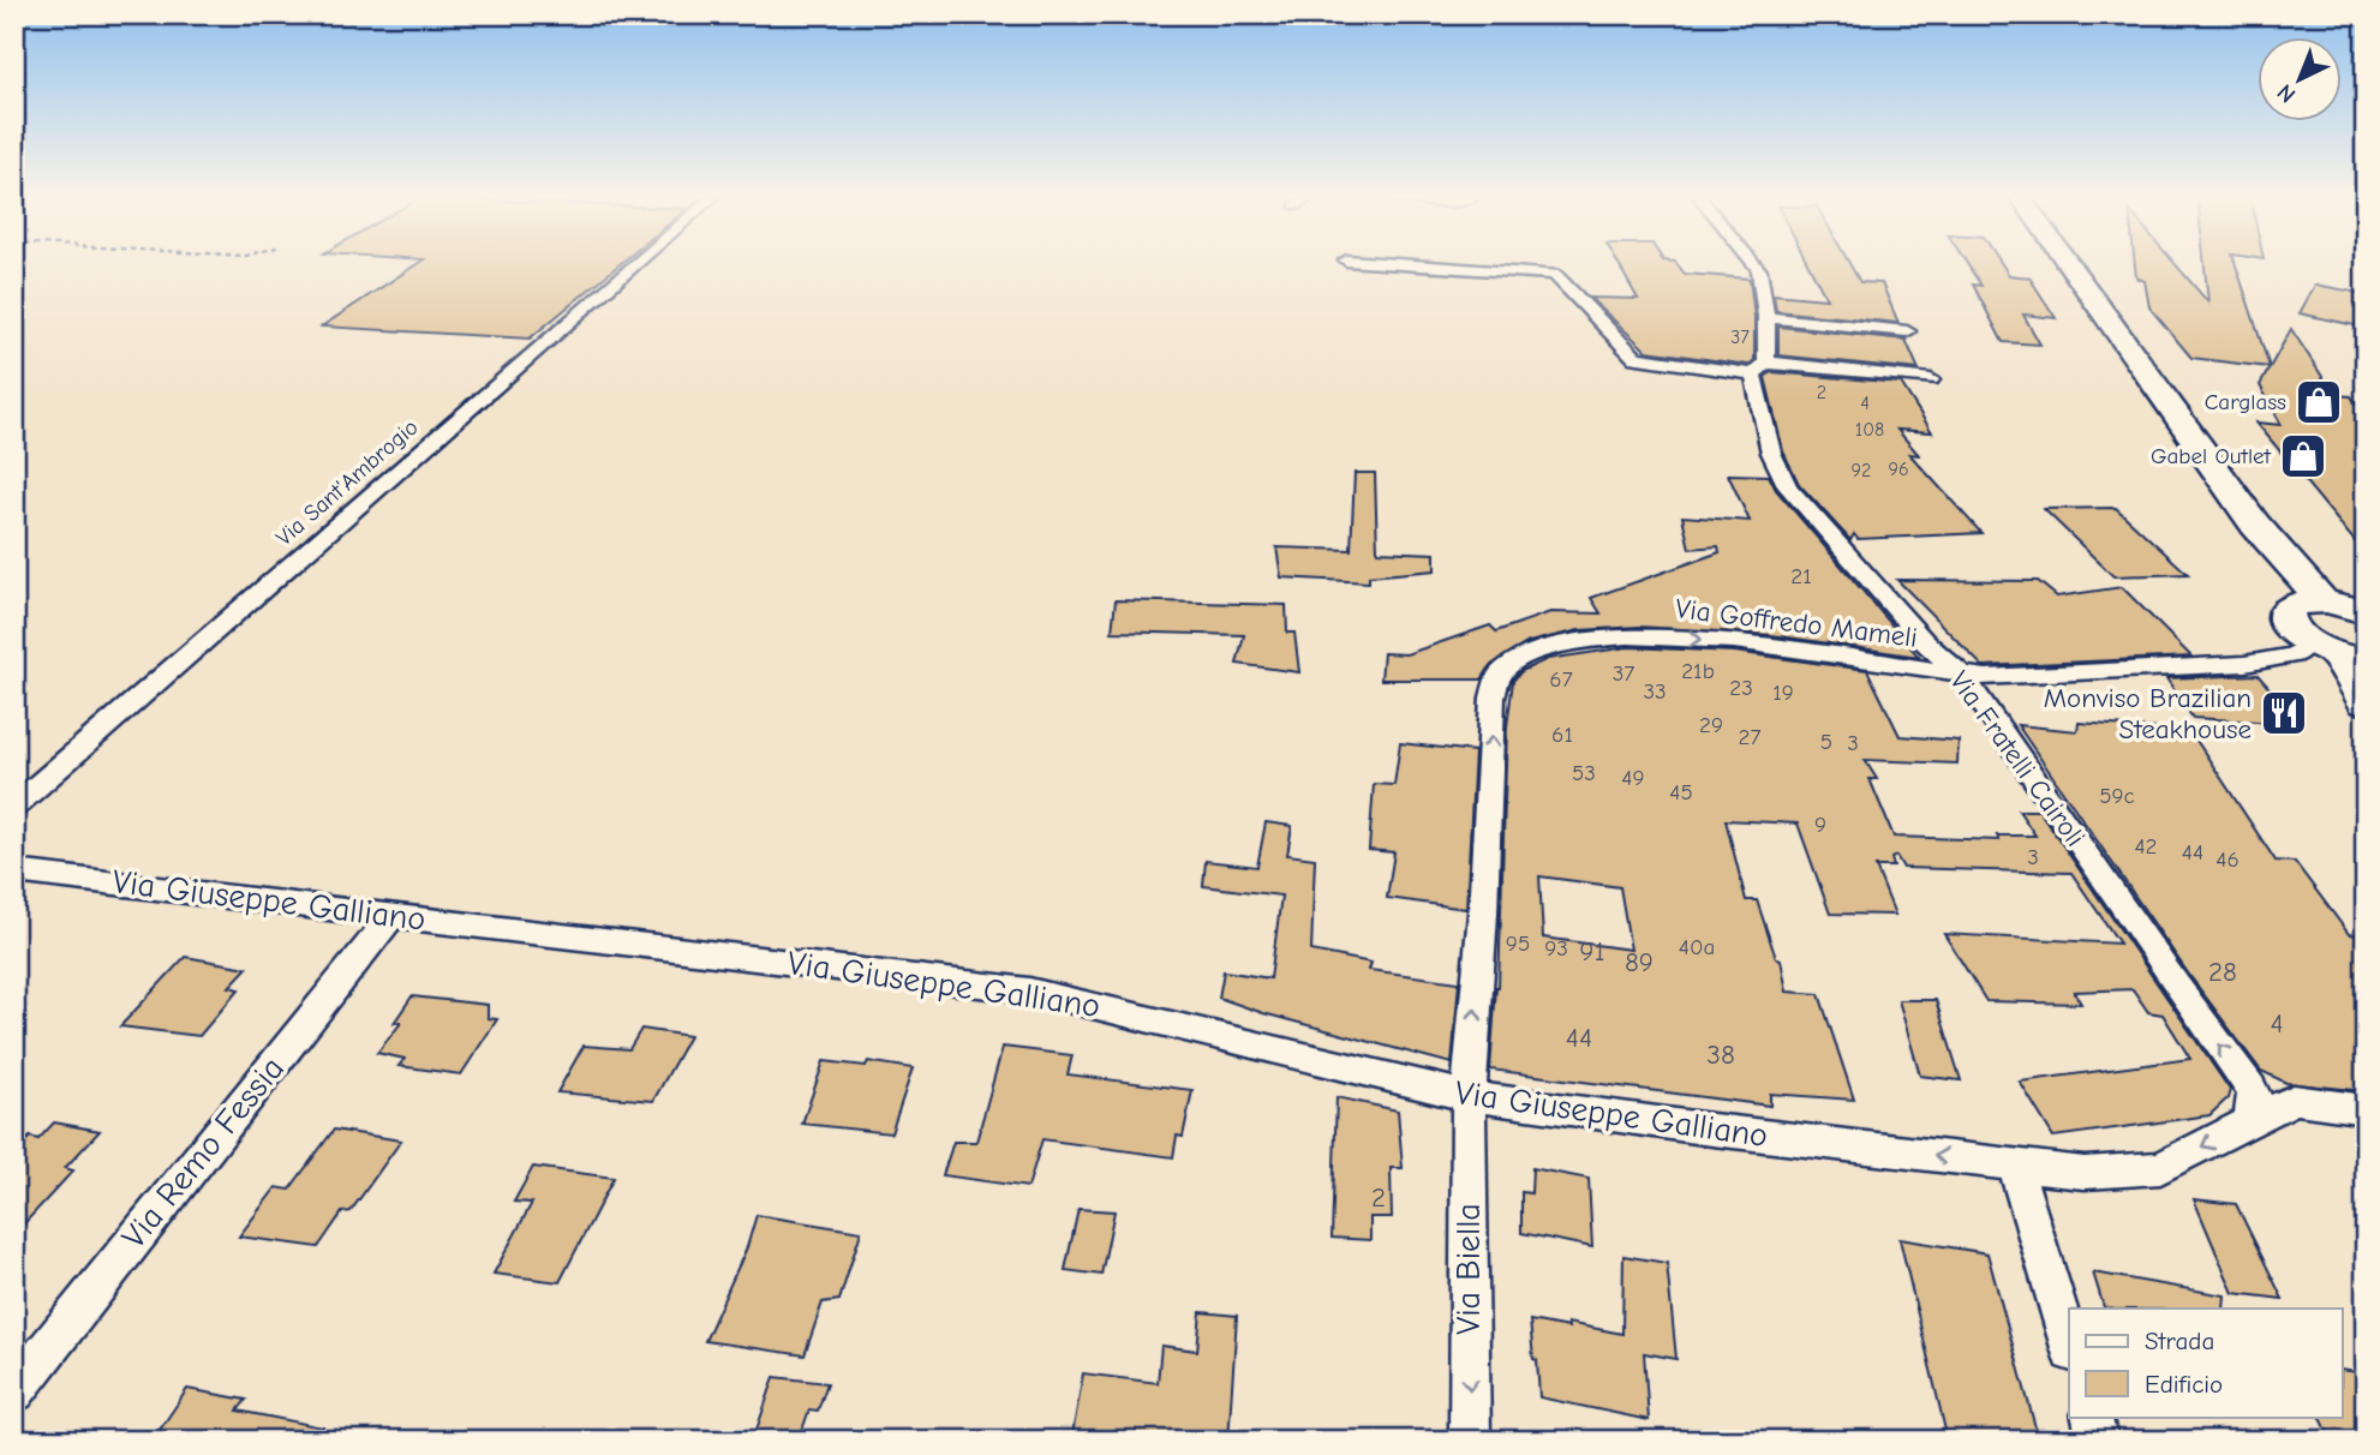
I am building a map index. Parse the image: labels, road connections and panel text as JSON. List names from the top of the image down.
{
  "streets": {
    "street": [
      "Via Sant'Ambrogio",
      "Via Goffredo Mameli",
      "Via Fratelli Cairoli",
      "Via Giuseppe Galliano",
      "Via Remo Fessia",
      "Via Biella"
    ]
  },
  "crossings": [
    ["Via Goffredo Mameli", "Via Fratelli Cairoli"],
    ["Via Goffredo Mameli", "Via Giuseppe Galliano"],
    ["Via Goffredo Mameli", "Via Biella"],
    ["Via Fratelli Cairoli", "Via Giuseppe Galliano"],
    ["Via Giuseppe Galliano", "Via Remo Fessia"],
    ["Via Giuseppe Galliano", "Via Biella"]
  ],
  "one_way": ["Via Fratelli Cairoli", "Via Biella"],
  "places": {
    "shop": ["Carglass", "Gabel Outlet"],
    "restaurant": ["Monviso Brazilian Steakhouse"]
  },
  "house_numbers": [
    "37",
    "2",
    "4",
    "108",
    "96",
    "92",
    "21",
    "21b",
    "37",
    "67",
    "23",
    "33",
    "19",
    "29",
    "61",
    "27",
    "5",
    "3",
    "53",
    "49",
    "45",
    "59c",
    "9",
    "42",
    "44",
    "3",
    "46",
    "95",
    "40a",
    "93",
    "91",
    "89",
    "28",
    "4",
    "44",
    "38",
    "2"
  ],
  "legend": ["Strada", "Edificio"],
  "north": "bottom left"
}
